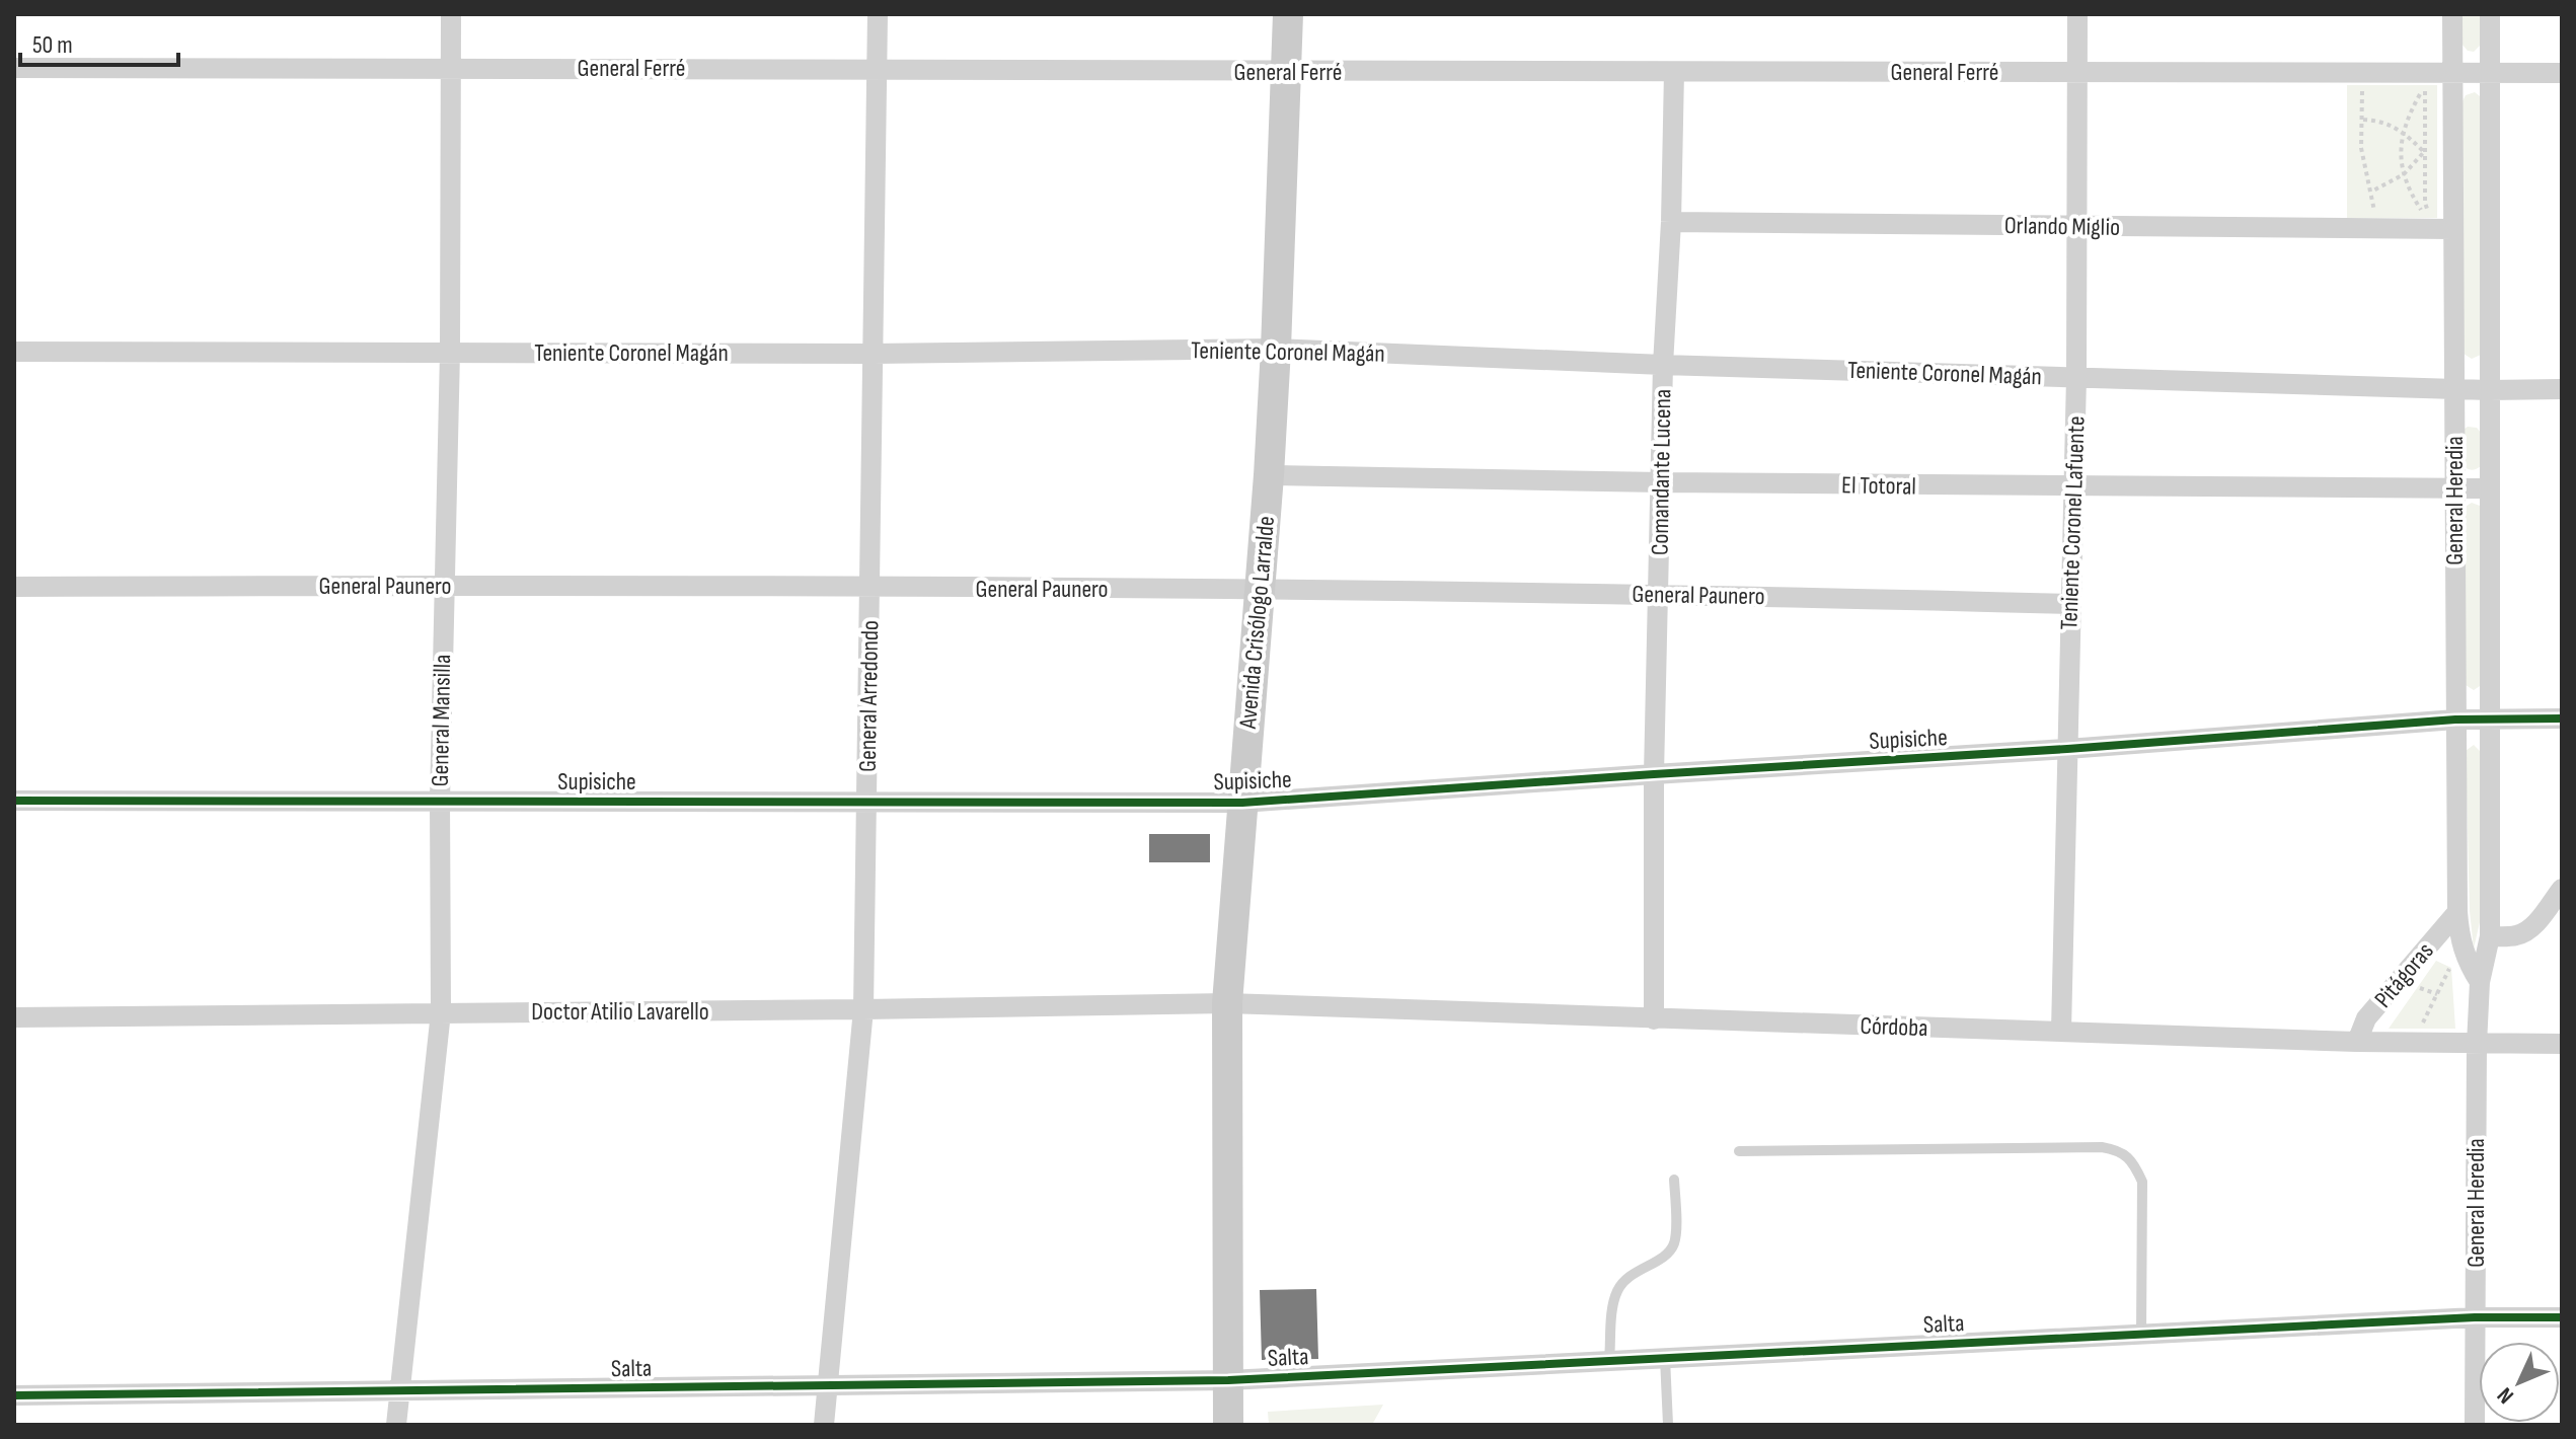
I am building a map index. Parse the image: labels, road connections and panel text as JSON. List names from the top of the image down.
{
  "streets": {
    "main road": ["Avenida Crisólogo Larralde"],
    "street": [
      "General Ferré",
      "Orlando Miglio",
      "Teniente Coronel Magán",
      "Comandante Lucena",
      "El Totoral",
      "General Heredia",
      "Teniente Coronel Lafuente",
      "General Paunero",
      "General Arredondo",
      "General Mansilla",
      "Supisiche",
      "Pitágoras",
      "Doctor Atilio Lavarello",
      "Córdoba",
      "Salta"
    ]
  },
  "crossings": [
    ["General Ferré", "Comandante Lucena"],
    ["General Ferré", "General Heredia"],
    ["General Ferré", "Teniente Coronel Lafuente"],
    ["General Ferré", "Avenida Crisólogo Larralde"],
    ["General Ferré", "General Arredondo"],
    ["General Ferré", "General Mansilla"],
    ["Orlando Miglio", "Comandante Lucena"],
    ["Orlando Miglio", "General Heredia"],
    ["Orlando Miglio", "Teniente Coronel Lafuente"],
    ["Teniente Coronel Magán", "Comandante Lucena"],
    ["Teniente Coronel Magán", "General Heredia"],
    ["Teniente Coronel Magán", "Teniente Coronel Lafuente"],
    ["Teniente Coronel Magán", "Avenida Crisólogo Larralde"],
    ["Teniente Coronel Magán", "General Arredondo"],
    ["Teniente Coronel Magán", "General Mansilla"],
    ["Comandante Lucena", "El Totoral"],
    ["Comandante Lucena", "General Paunero"],
    ["Comandante Lucena", "Supisiche"],
    ["Comandante Lucena", "Córdoba"],
    ["El Totoral", "General Heredia"],
    ["El Totoral", "Teniente Coronel Lafuente"],
    ["El Totoral", "Avenida Crisólogo Larralde"],
    ["General Heredia", "Supisiche"],
    ["General Heredia", "Pitágoras"],
    ["General Heredia", "Córdoba"],
    ["General Heredia", "Salta"],
    ["Teniente Coronel Lafuente", "General Paunero"],
    ["Teniente Coronel Lafuente", "Supisiche"],
    ["Teniente Coronel Lafuente", "Córdoba"],
    ["General Paunero", "Avenida Crisólogo Larralde"],
    ["General Paunero", "General Arredondo"],
    ["General Paunero", "General Mansilla"],
    ["Avenida Crisólogo Larralde", "Supisiche"],
    ["Avenida Crisólogo Larralde", "Doctor Atilio Lavarello"],
    ["Avenida Crisólogo Larralde", "Córdoba"],
    ["Avenida Crisólogo Larralde", "Salta"],
    ["General Arredondo", "Supisiche"],
    ["General Arredondo", "Doctor Atilio Lavarello"],
    ["General Arredondo", "Salta"],
    ["General Mansilla", "Supisiche"],
    ["General Mansilla", "Doctor Atilio Lavarello"],
    ["General Mansilla", "Salta"],
    ["Pitágoras", "Córdoba"],
    ["Doctor Atilio Lavarello", "Córdoba"]
  ],
  "scale_bar": "50 m",
  "north": "bottom left"
}
